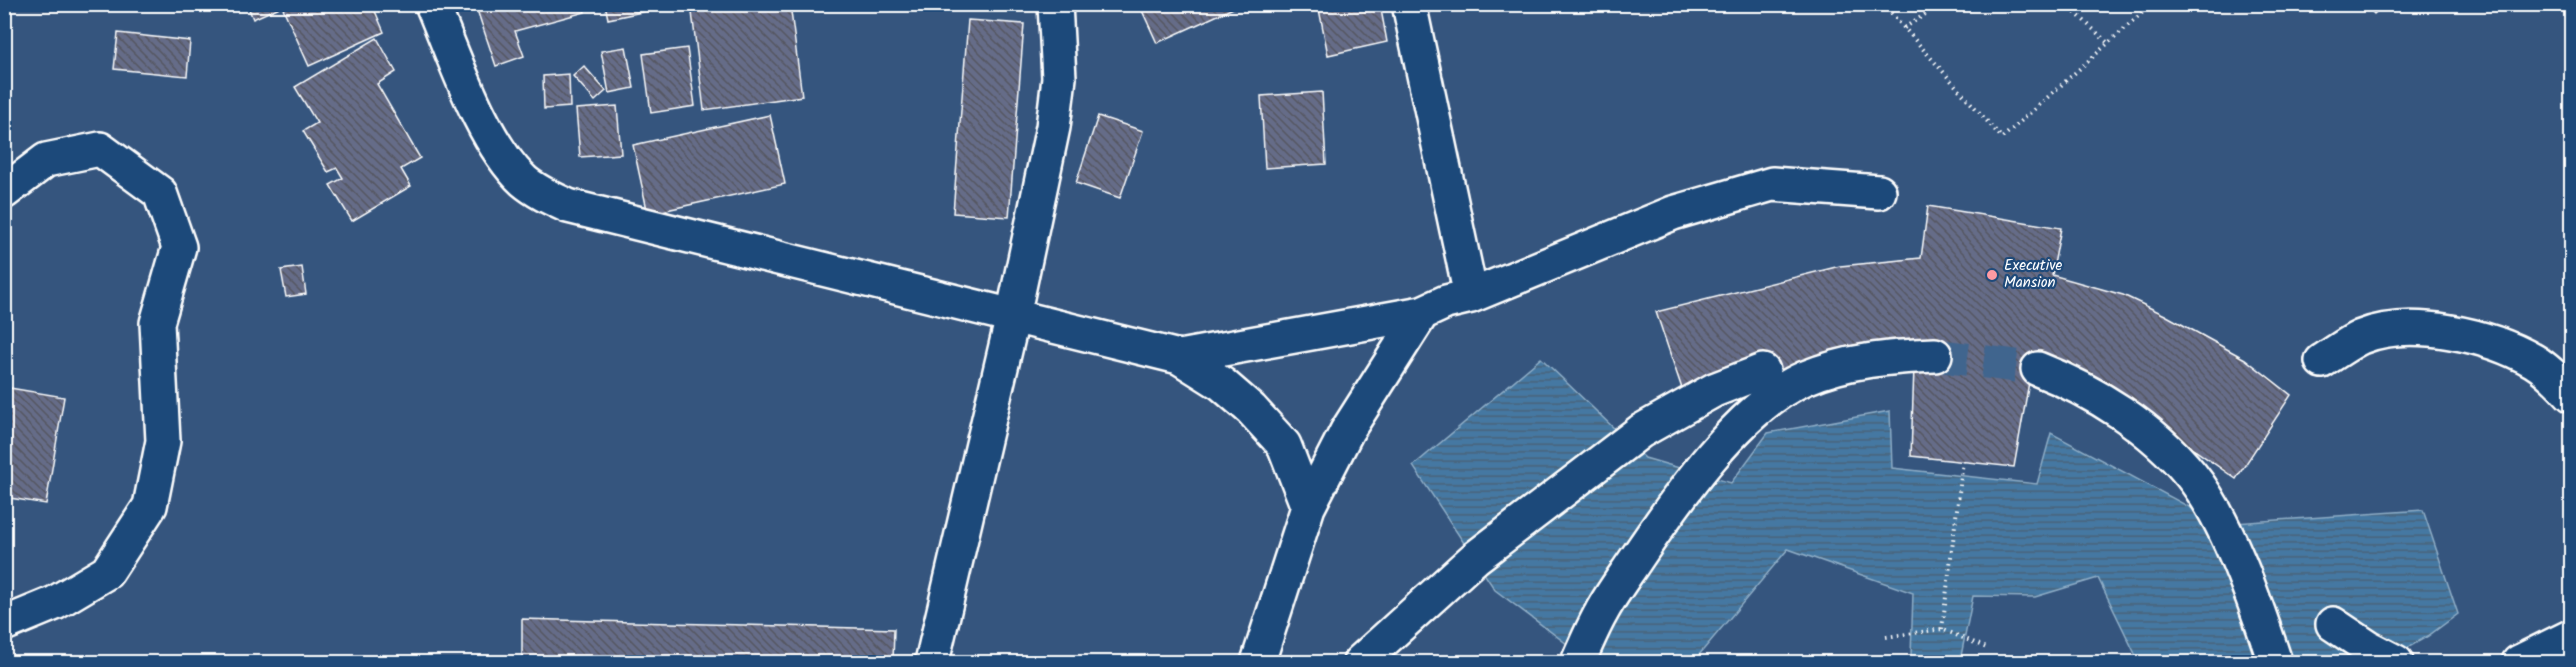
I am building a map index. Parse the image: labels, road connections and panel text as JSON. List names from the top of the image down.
{
  "places": ["Executive Mansion"]
}
